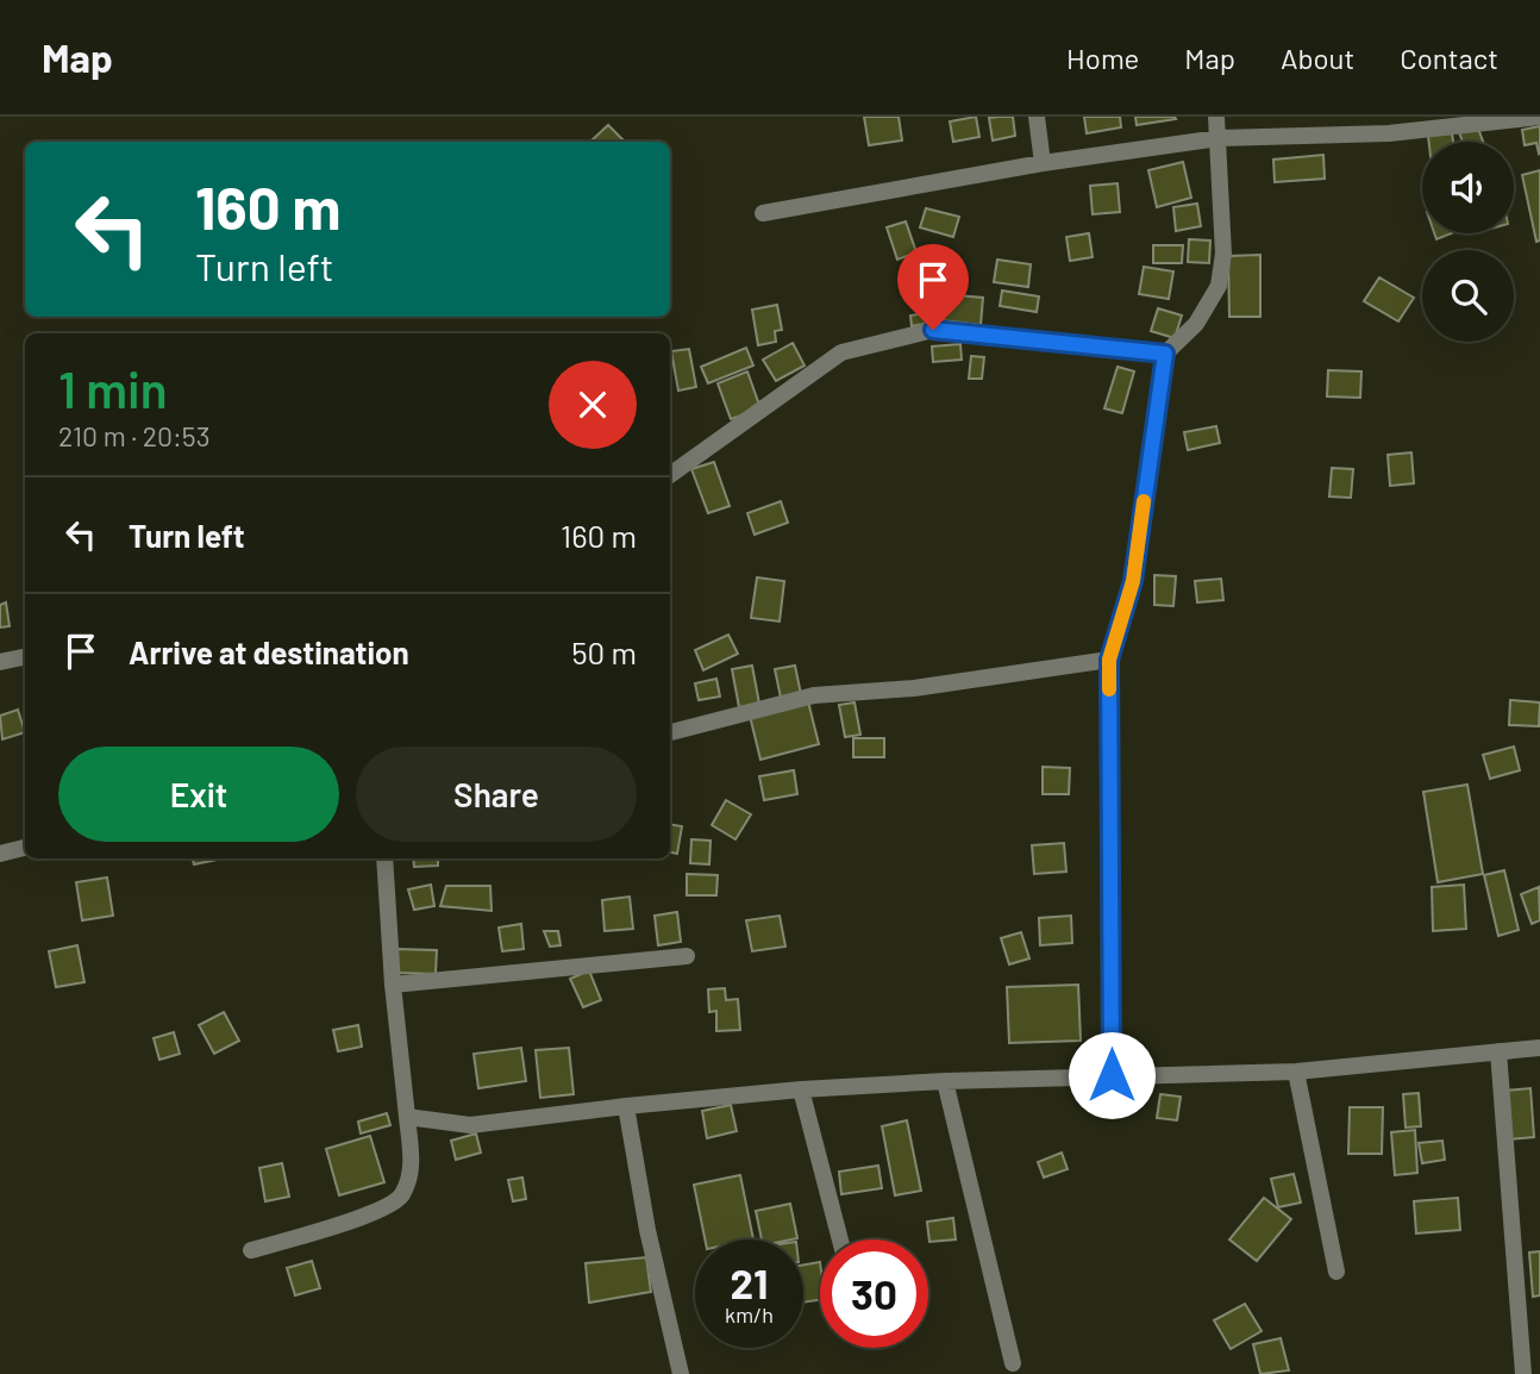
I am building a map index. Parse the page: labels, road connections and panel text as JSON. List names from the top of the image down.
{
  "page": {
    "header": "Map",
    "nav": [
      "Home",
      "Map",
      "About",
      "Contact"
    ],
    "turn": ["160 m", "Turn left"],
    "heading": ["1 min", "210 m · 20:53"],
    "list": [
      {
        "name": "Turn left",
        "value": "160 m"
      },
      {
        "name": "Arrive at destination",
        "value": "50 m"
      }
    ],
    "buttons": ["Exit", "Share"],
    "speed": "21 km/h",
    "limit": "30"
  }
}
